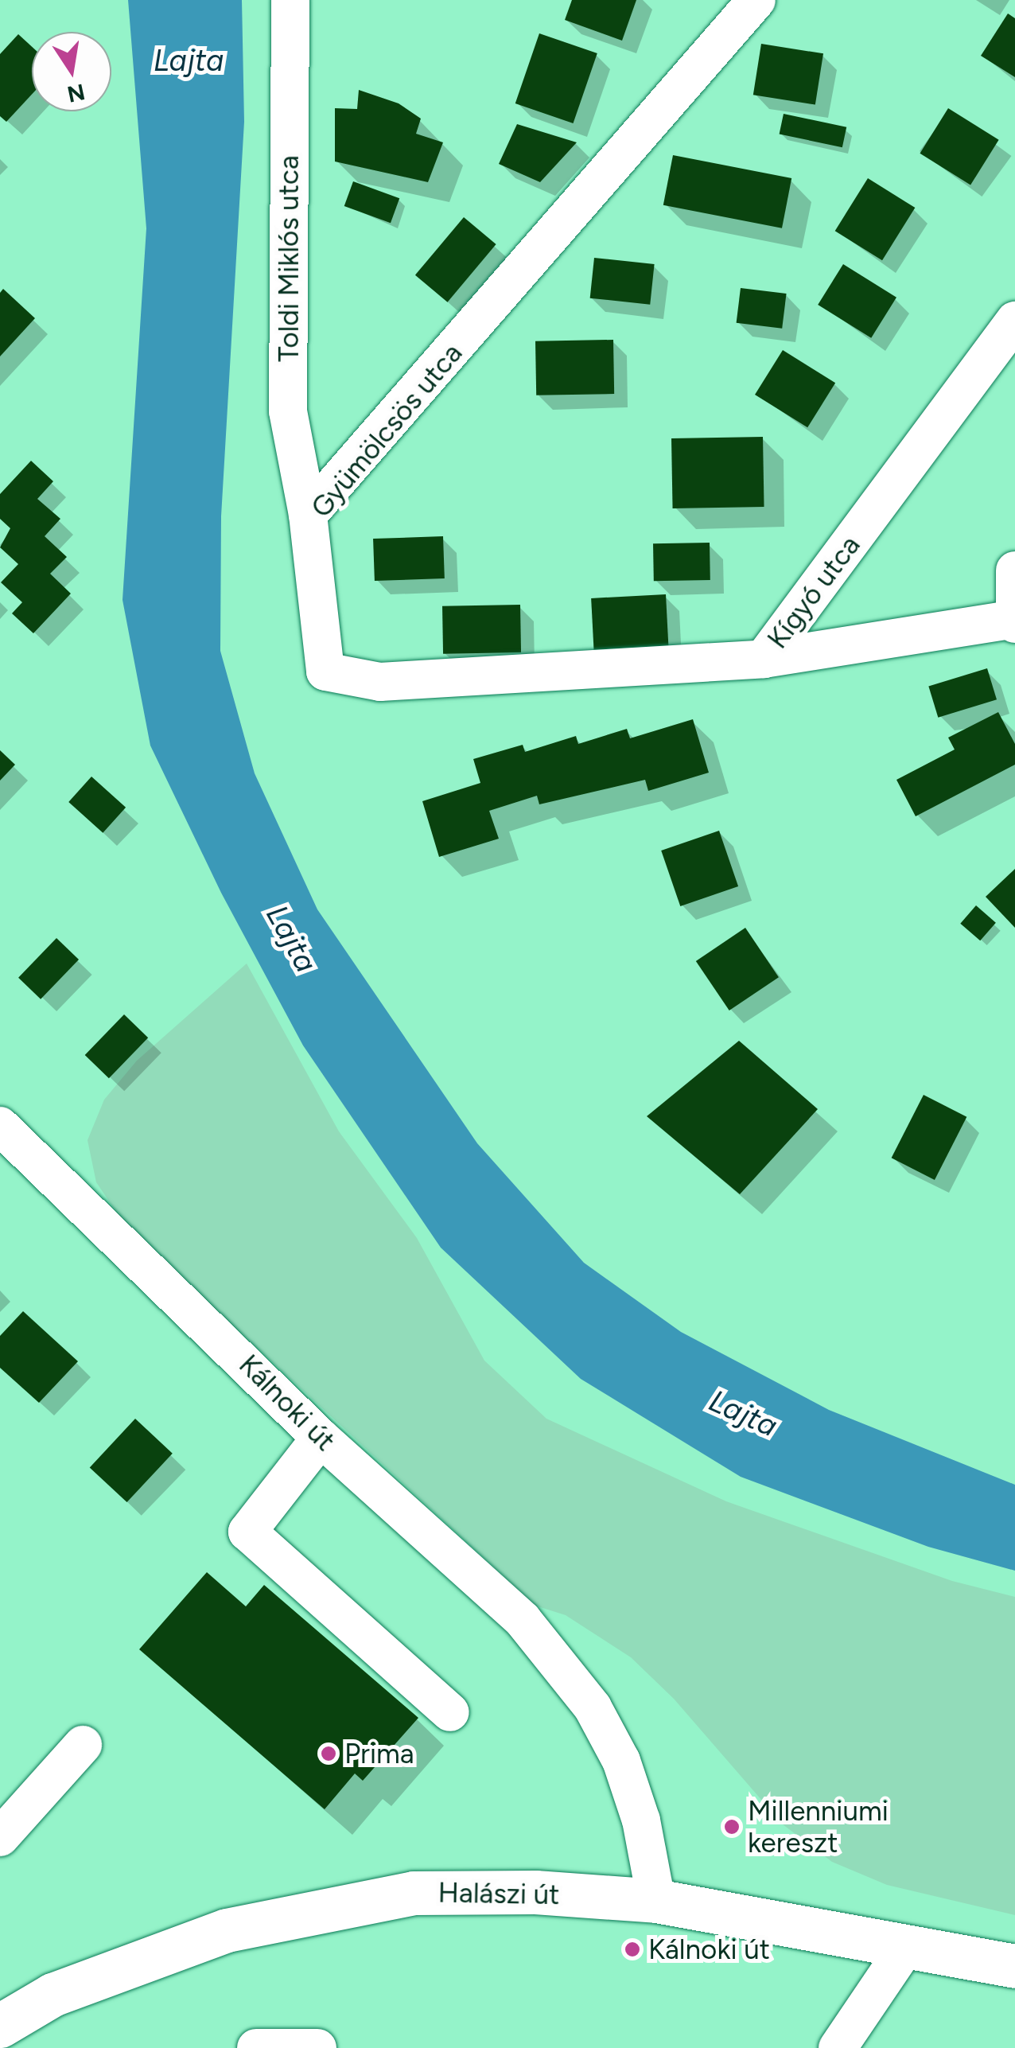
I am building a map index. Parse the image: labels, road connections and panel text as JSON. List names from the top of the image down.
{
  "streets": {
    "main road": ["Halászi út"],
    "street": [
      "Toldi Miklós utca",
      "Gyümölcsös utca",
      "Kígyó utca",
      "Kálnoki út"
    ]
  },
  "crossings": [
    ["Toldi Miklós utca", "Gyümölcsös utca"],
    ["Gyümölcsös utca", "Kígyó utca"],
    ["Kálnoki út", "Halászi út"]
  ],
  "water": ["Lajta"],
  "places": ["Prima", "Millenniumi kereszt", "Kálnoki út"],
  "north": "bottom"
}
